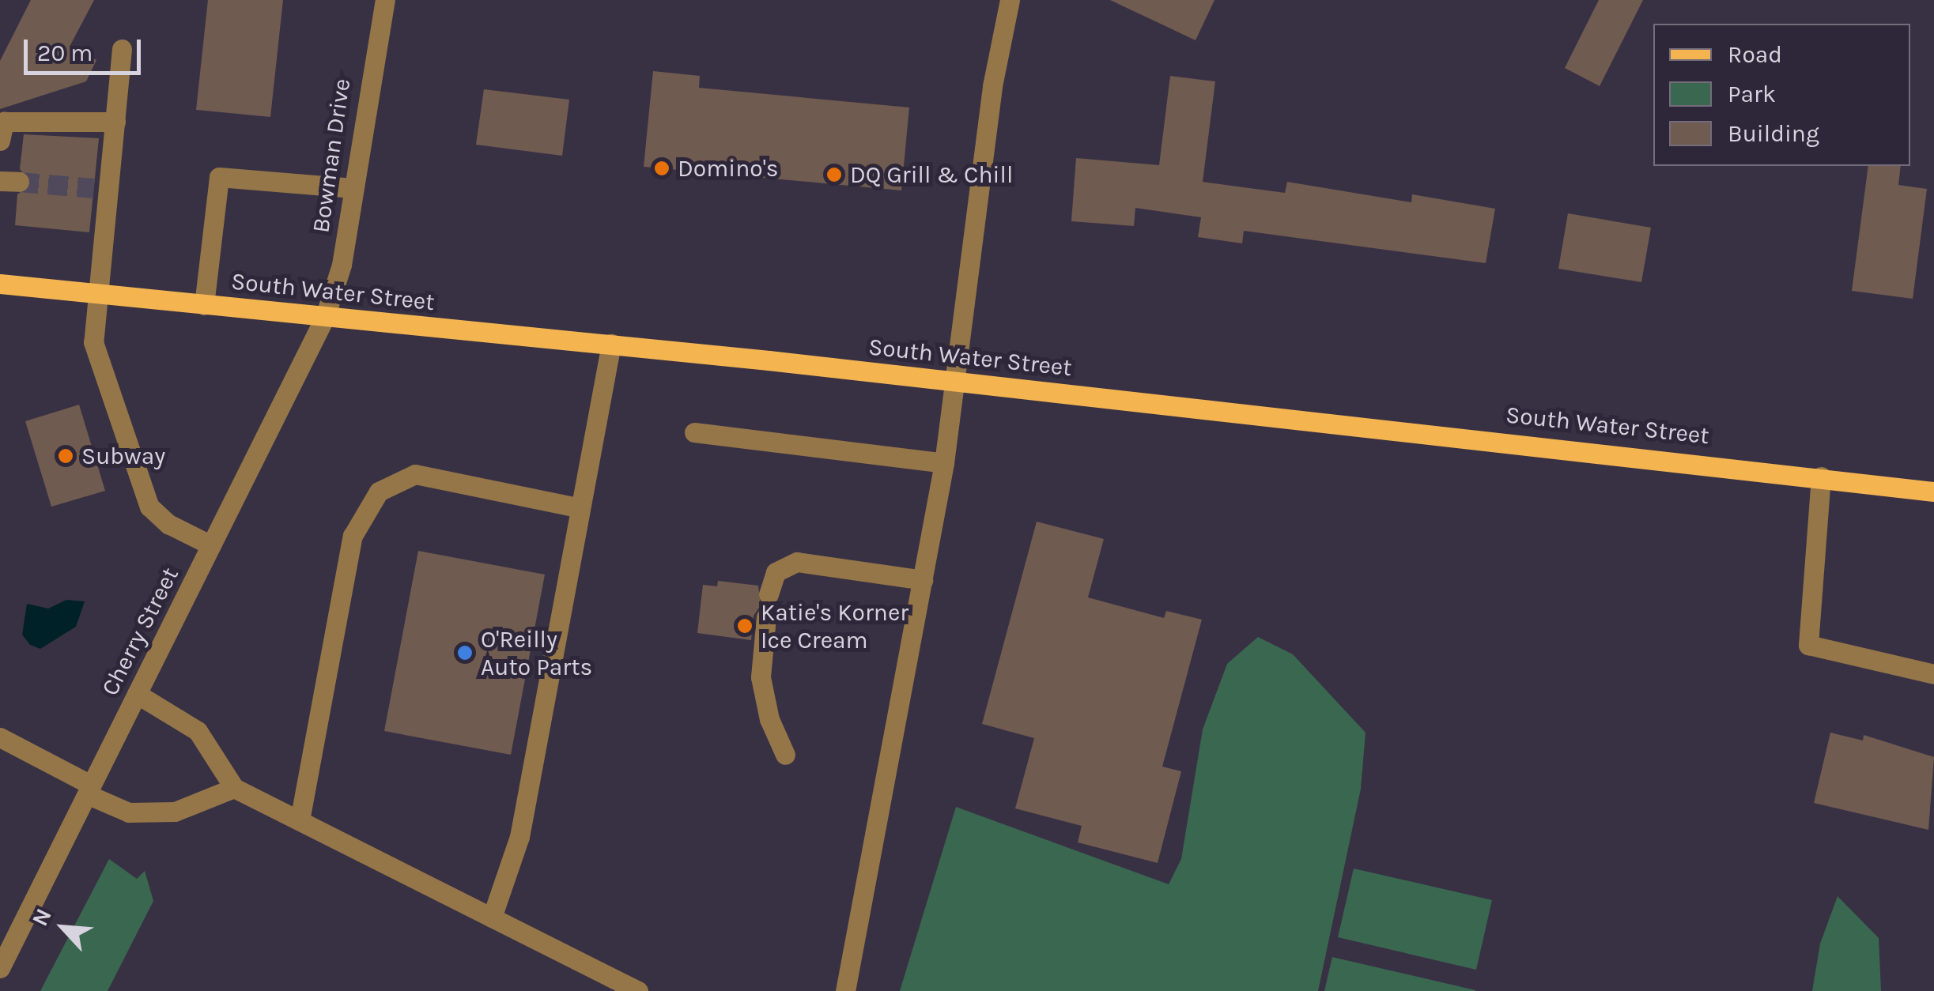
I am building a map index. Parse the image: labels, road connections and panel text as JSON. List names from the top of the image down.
{
  "streets": {
    "main road": ["South Water Street"],
    "street": ["Bowman Drive", "Cherry Street"]
  },
  "crossings": [
    ["Bowman Drive", "South Water Street"],
    ["Bowman Drive", "Cherry Street"],
    ["South Water Street", "Cherry Street"]
  ],
  "places": [
    "Domino's",
    "DQ Grill & Chill",
    "Subway",
    "Katie's Korner Ice Cream",
    "O'Reilly Auto Parts"
  ],
  "legend": ["Road", "Park", "Building"],
  "scale_bar": "20 m",
  "north": "top left"
}
